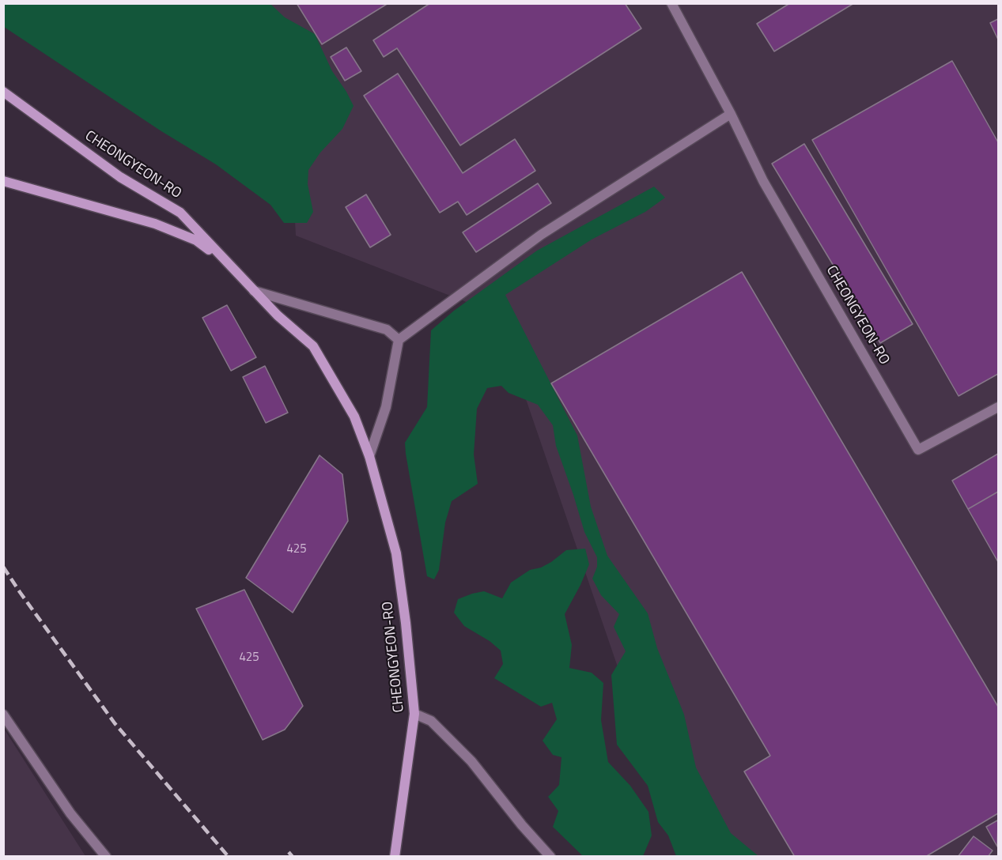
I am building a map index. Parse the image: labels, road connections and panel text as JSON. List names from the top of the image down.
{
  "streets": {
    "main road": ["CHEONGYEON-RO"]
  },
  "house_numbers": ["425", "425"]
}
